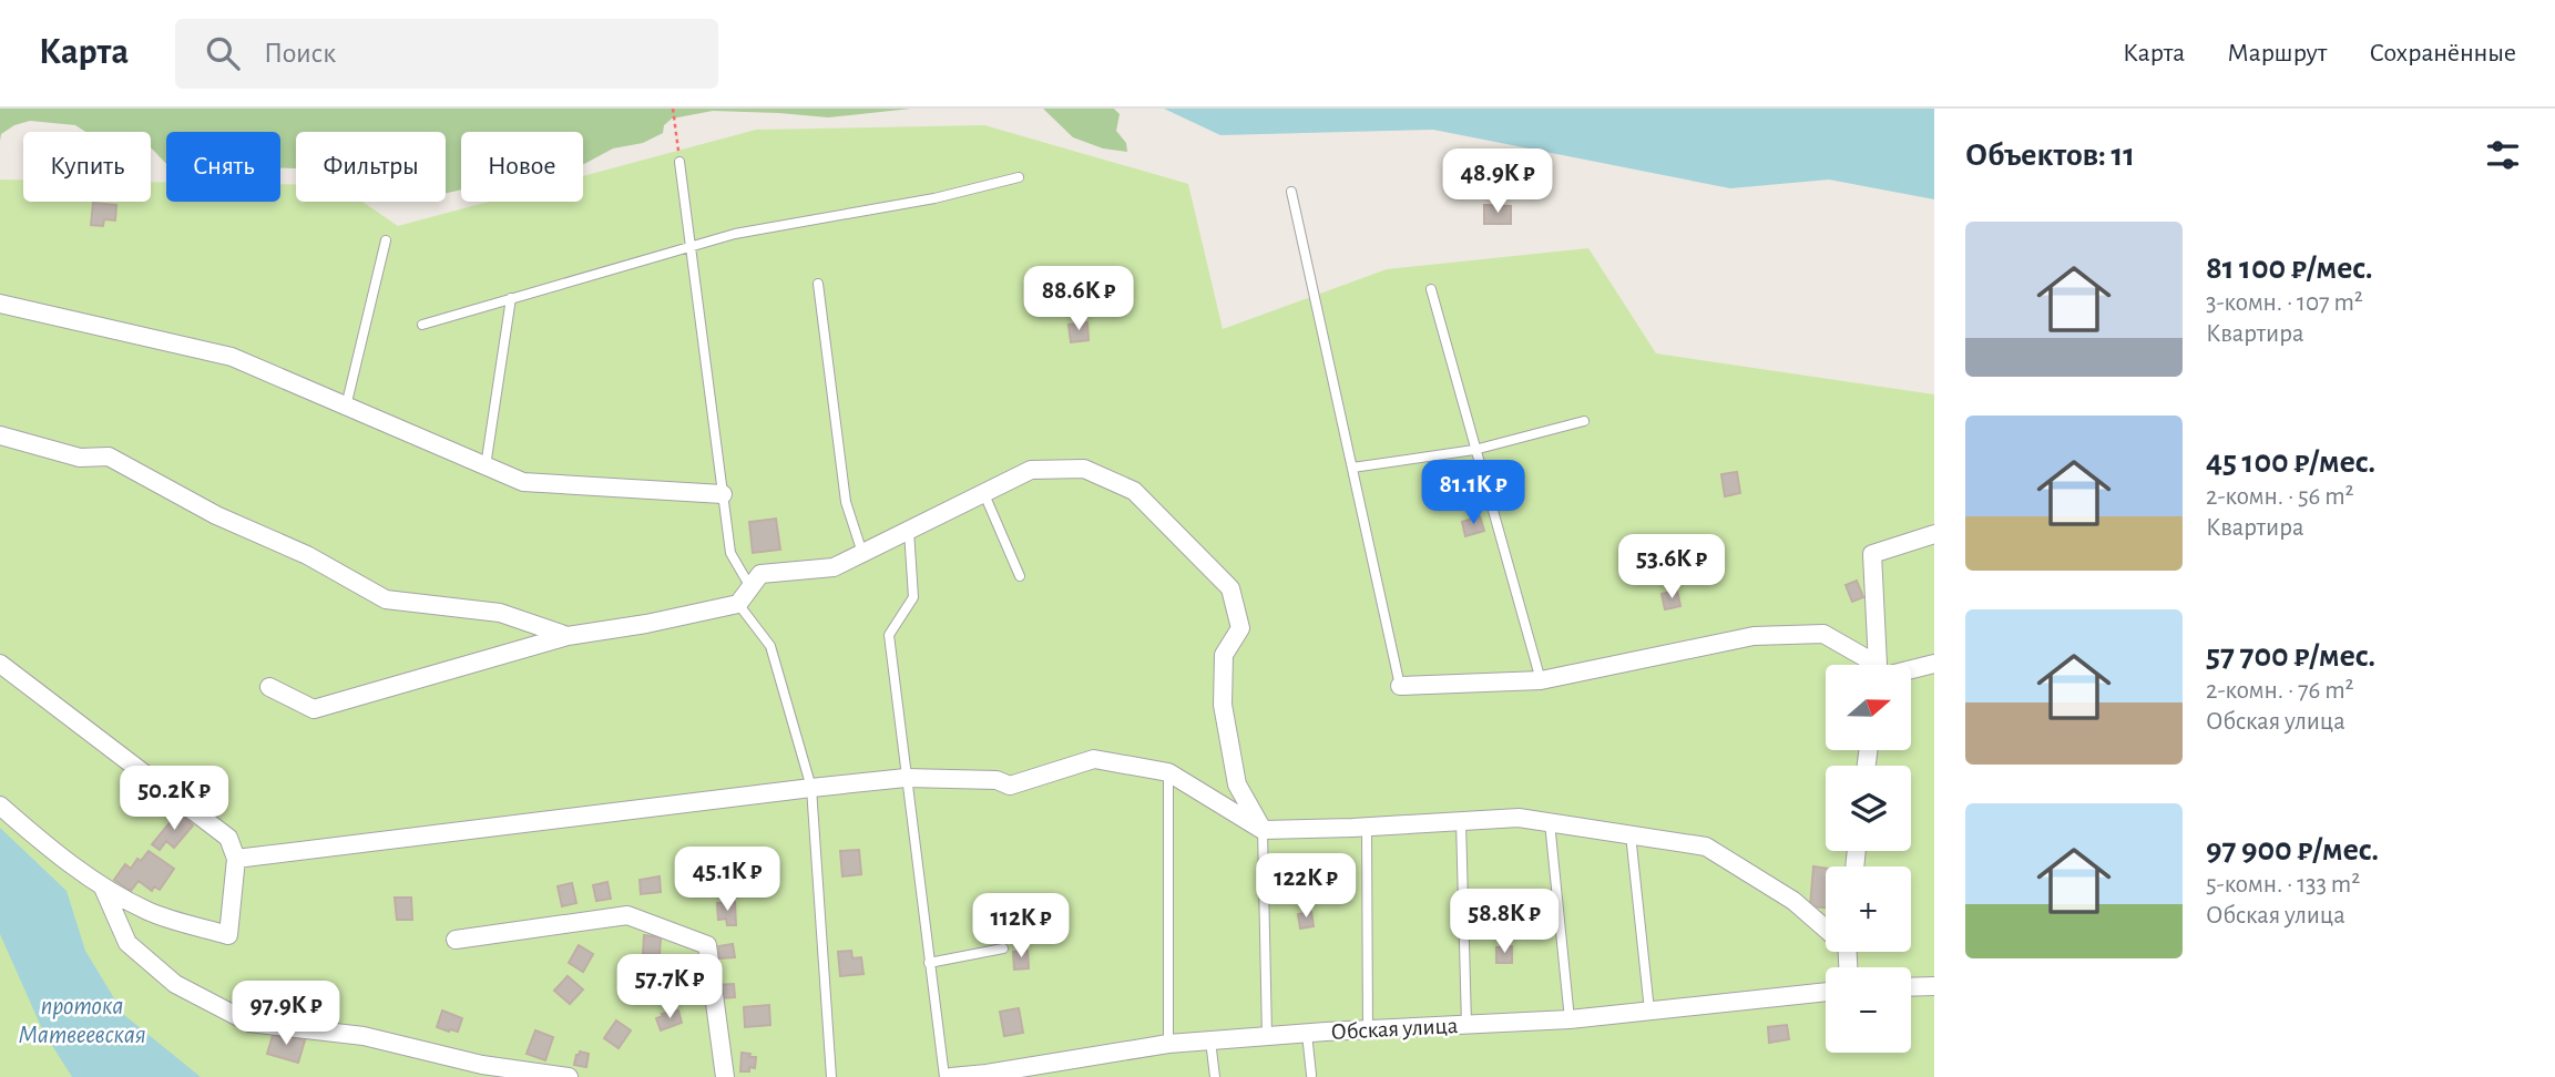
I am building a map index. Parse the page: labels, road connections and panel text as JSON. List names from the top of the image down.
{
  "streets": {
    "street": ["Обская улица"]
  },
  "water": ["протока Матвеевская"],
  "north": "right",
  "page": {
    "header": "Карта",
    "search": "Поиск",
    "nav": ["Карта", "Маршрут", "Сохранённые"],
    "heading": "Объектов: 11",
    "chip": [
      "Купить",
      "Снять",
      "Фильтры",
      "Новое"
    ],
    "price": [
      "48.9K ₽",
      "88.6K ₽",
      "81.1K ₽",
      "53.6K ₽",
      "50.2K ₽",
      "45.1K ₽",
      "122K ₽",
      "58.8K ₽",
      "112K ₽",
      "57.7K ₽",
      "97.9K ₽"
    ],
    "list": [
      {
        "name": "81 100 ₽/мес.",
        "note": "3-комн. · 107 m² · Квартира"
      },
      {
        "name": "45 100 ₽/мес.",
        "note": "2-комн. · 56 m² · Квартира"
      },
      {
        "name": "57 700 ₽/мес.",
        "note": "2-комн. · 76 m² · Обская улица"
      },
      {
        "name": "97 900 ₽/мес.",
        "note": "5-комн. · 133 m² · Обская улица"
      }
    ],
    "map_buttons": ["+", "−"]
  }
}
